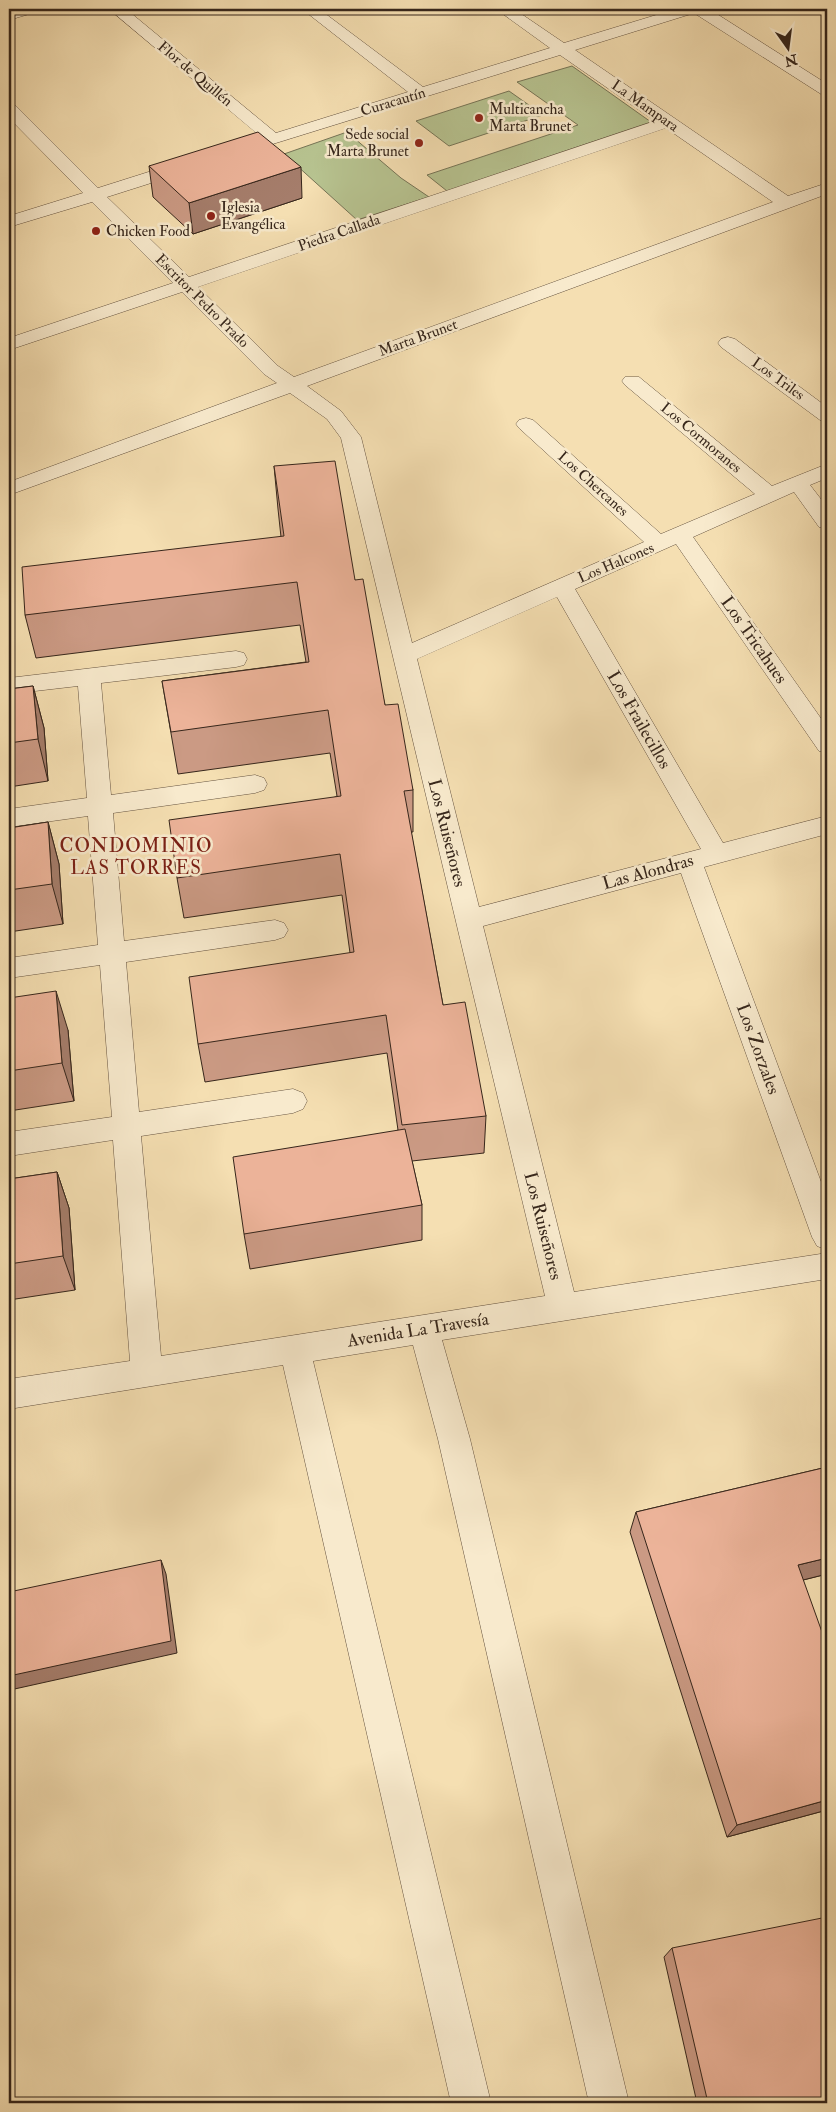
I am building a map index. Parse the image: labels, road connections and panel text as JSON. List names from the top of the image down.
{
  "streets": {
    "street": [
      "Flor de Quillén",
      "Curacautín",
      "La Mampara",
      "Piedra Callada",
      "Escritor Pedro Prado",
      "Marta Brunet",
      "Los Triles",
      "Los Cormoranes",
      "Los Chercanes",
      "Los Halcones",
      "Los Tricahues",
      "Los Frailecillos",
      "Los Ruiseñores",
      "Las Alondras",
      "Los Zorzales",
      "Avenida La Travesía"
    ]
  },
  "crossings": [
    ["Flor de Quillén", "Curacautín"],
    ["Curacautín", "La Mampara"],
    ["La Mampara", "Piedra Callada"],
    ["La Mampara", "Marta Brunet"],
    ["Piedra Callada", "Escritor Pedro Prado"],
    ["Escritor Pedro Prado", "Marta Brunet"],
    ["Escritor Pedro Prado", "Los Ruiseñores"],
    ["Marta Brunet", "Los Ruiseñores"],
    ["Los Cormoranes", "Los Halcones"],
    ["Los Chercanes", "Los Halcones"],
    ["Los Halcones", "Los Tricahues"],
    ["Los Halcones", "Los Frailecillos"],
    ["Los Halcones", "Los Ruiseñores"],
    ["Los Frailecillos", "Las Alondras"],
    ["Los Ruiseñores", "Las Alondras"],
    ["Los Ruiseñores", "Avenida La Travesía"],
    ["Las Alondras", "Los Zorzales"]
  ],
  "districts": ["CONDOMINIO LAS TORRES"],
  "places": [
    "Multicancha Marta Brunet",
    "Sede social Marta Brunet",
    "Iglesia Evangélica",
    "Chicken Food"
  ],
  "north": "bottom"
}
